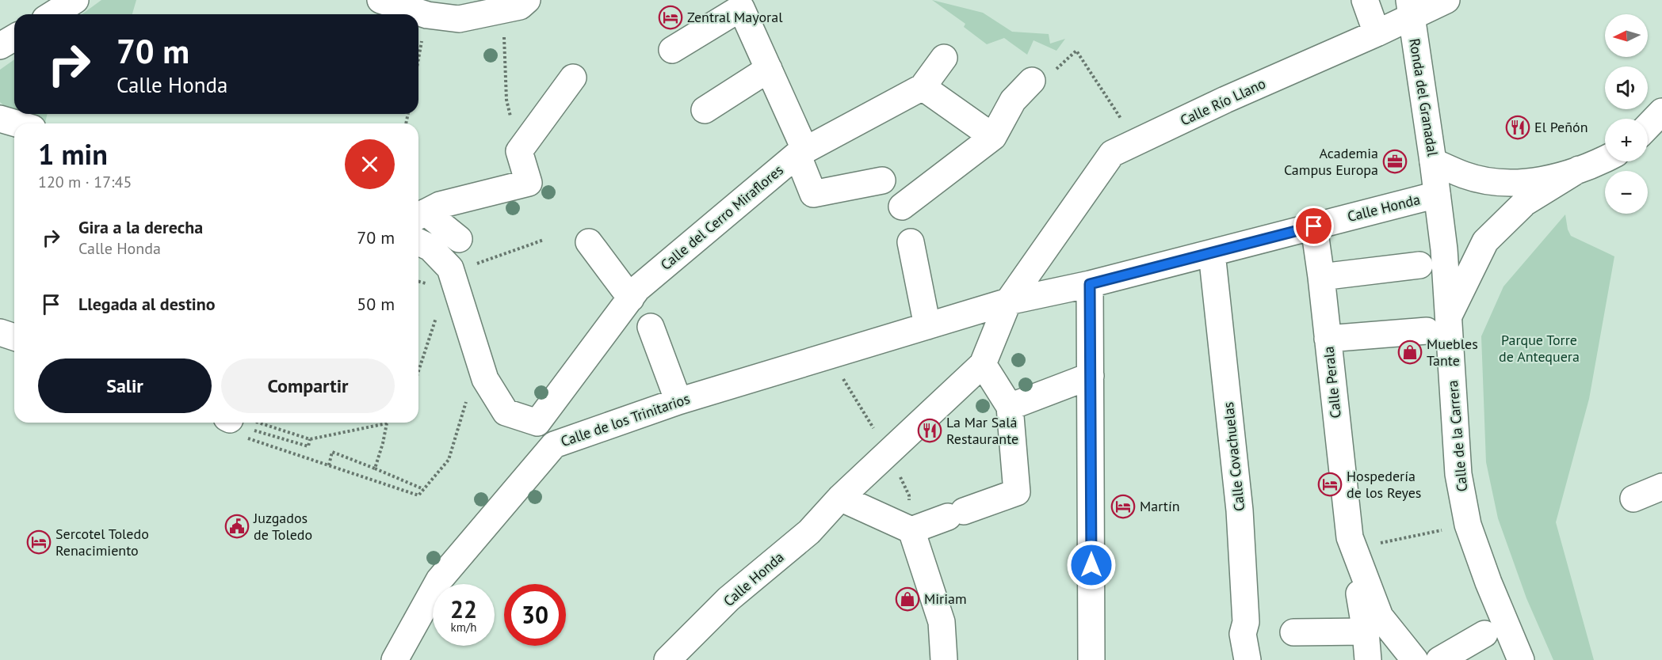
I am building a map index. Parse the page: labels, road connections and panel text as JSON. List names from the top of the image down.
{
  "streets": {
    "street": [
      "Ronda del Granadal",
      "Calle Río Llano",
      "Calle Honda",
      "Calle del Cerro Miraflores",
      "Calle Perala",
      "Calle de los Trinitarios",
      "Calle de la Carrera",
      "Calle Covachuelas"
    ]
  },
  "crossings": [
    ["Ronda del Granadal", "Calle Río Llano"],
    ["Ronda del Granadal", "Calle Honda"],
    ["Ronda del Granadal", "Calle de la Carrera"],
    ["Calle Río Llano", "Calle Honda"],
    ["Calle Río Llano", "Calle de los Trinitarios"],
    ["Calle Honda", "Calle Perala"],
    ["Calle Honda", "Calle de los Trinitarios"],
    ["Calle Honda", "Calle de la Carrera"],
    ["Calle Honda", "Calle Covachuelas"]
  ],
  "parks": ["Parque Torre de Antequera"],
  "places": {
    "hotel": [
      "Zentral Mayoral",
      "Hospedería de los Reyes",
      "Martín",
      "Sercotel Toledo Renacimiento"
    ],
    "restaurant": ["El Peñón", "La Mar Salá Restaurante"],
    "office": ["Academia Campus Europa"],
    "shop": ["Muebles Tante", "Miriam"],
    "public building": ["Juzgados de Toledo"]
  },
  "north": "left",
  "page": {
    "map_buttons": ["+", "−"],
    "turn": ["70 m", "Calle Honda"],
    "heading": ["1 min", "120 m · 17:45"],
    "list": [
      {
        "name": "Gira a la derecha",
        "note": "Calle Honda",
        "value": "70 m"
      },
      {
        "name": "Llegada al destino",
        "value": "50 m"
      }
    ],
    "buttons": ["Salir", "Compartir"],
    "speed": "22 km/h",
    "limit": "30"
  }
}
